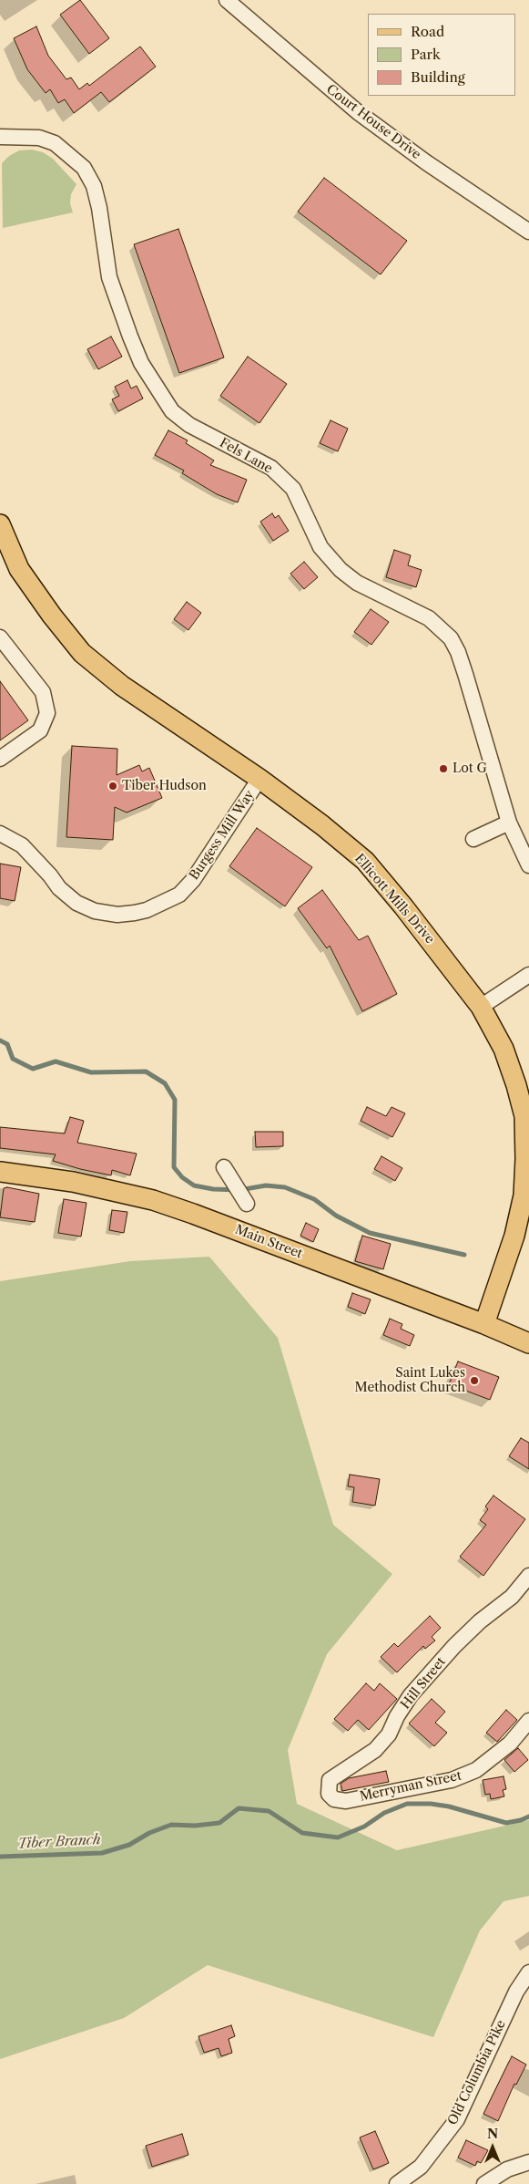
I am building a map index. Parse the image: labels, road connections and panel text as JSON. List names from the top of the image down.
{
  "streets": {
    "main road": ["Ellicott Mills Drive", "Main Street"],
    "street": [
      "Court House Drive",
      "Fels Lane",
      "Burgess Mill Way",
      "Hill Street",
      "Merryman Street",
      "Old Columbia Pike"
    ]
  },
  "crossings": [
    ["Burgess Mill Way", "Ellicott Mills Drive"],
    ["Ellicott Mills Drive", "Main Street"],
    ["Hill Street", "Merryman Street"]
  ],
  "water": ["Tiber Branch"],
  "places": ["Lot G", "Tiber Hudson", "Saint Lukes Methodist Church"],
  "legend": ["Road", "Park", "Building"],
  "north": "top"
}
